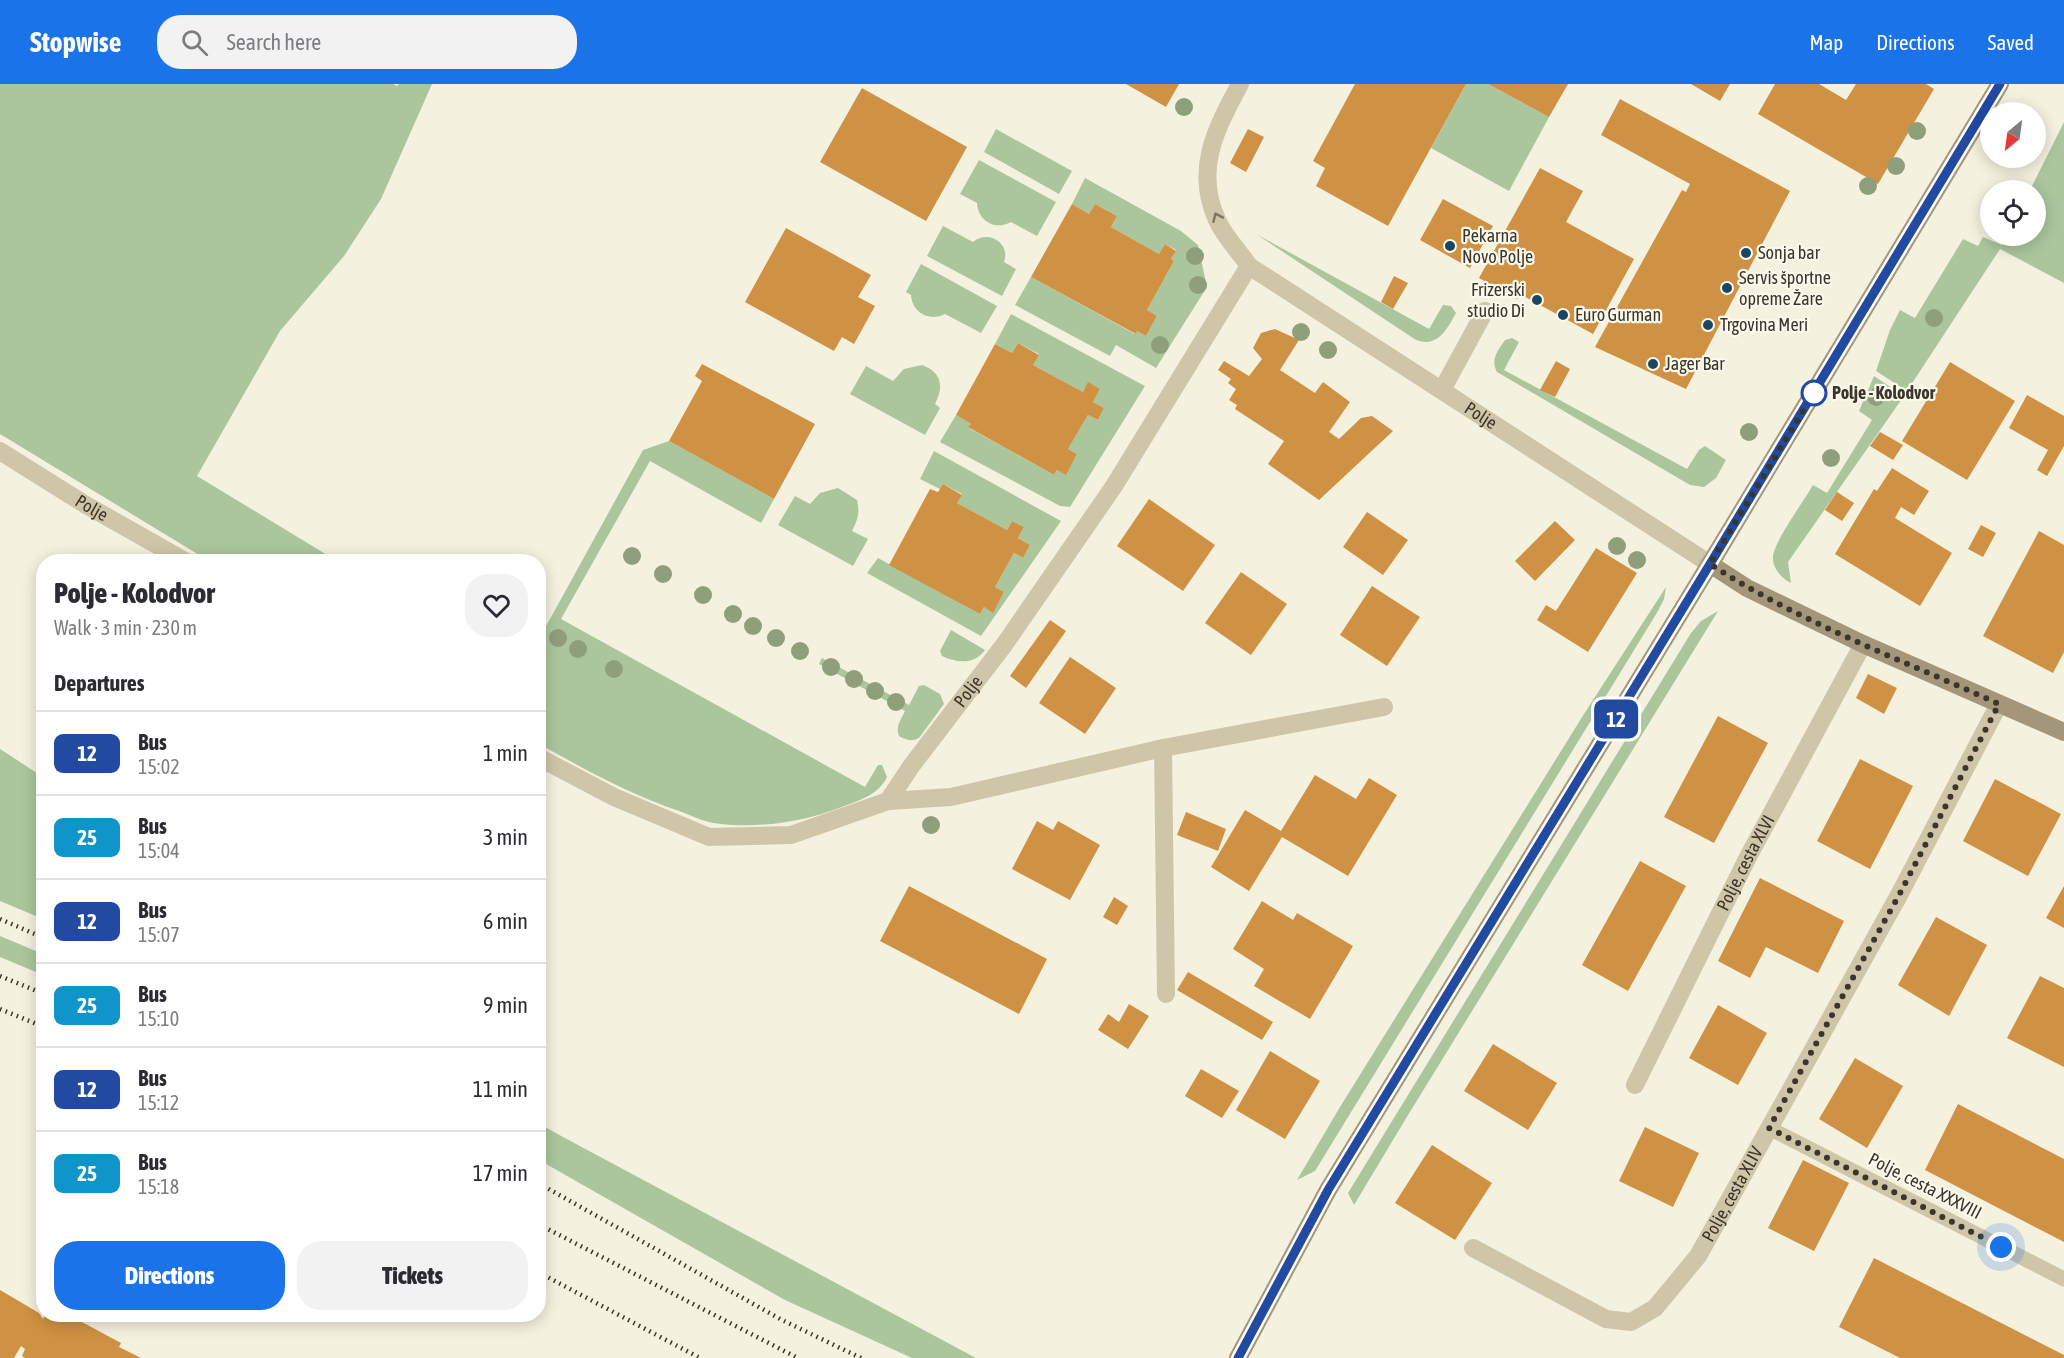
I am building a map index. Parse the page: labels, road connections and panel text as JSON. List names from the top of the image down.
{
  "streets": {
    "street": ["Polje", "Polje, cesta XLVI", "Polje, cesta XLIV"],
    "lane": ["Polje, cesta XXXVIII"]
  },
  "crossings": [
    ["Polje, cesta XXXVIII", "Polje, cesta XLIV"]
  ],
  "places": [
    "Pekarna Novo Polje",
    "Sonja bar",
    "Servis športne opreme Žare",
    "Frizerski studio Di",
    "Euro Gurman",
    "Trgovina Meri",
    "Jager Bar",
    "Polje - Kolodvor"
  ],
  "lines": ["bus line 12"],
  "north": "bottom left",
  "page": {
    "header": "Stopwise",
    "search": "Search here",
    "nav": ["Map", "Directions", "Saved"],
    "on_map": "12",
    "heading": [
      ["Polje - Kolodvor", "Walk · 3 min · 230 m"],
      "Departures"
    ],
    "list": [
      {
        "mark": "12",
        "name": "Bus",
        "note": "15:02",
        "value": "1 min"
      },
      {
        "mark": "25",
        "name": "Bus",
        "note": "15:04",
        "value": "3 min"
      },
      {
        "mark": "12",
        "name": "Bus",
        "note": "15:07",
        "value": "6 min"
      },
      {
        "mark": "25",
        "name": "Bus",
        "note": "15:10",
        "value": "9 min"
      },
      {
        "mark": "12",
        "name": "Bus",
        "note": "15:12",
        "value": "11 min"
      },
      {
        "mark": "25",
        "name": "Bus",
        "note": "15:18",
        "value": "17 min"
      }
    ],
    "buttons": ["Directions", "Tickets"]
  }
}
